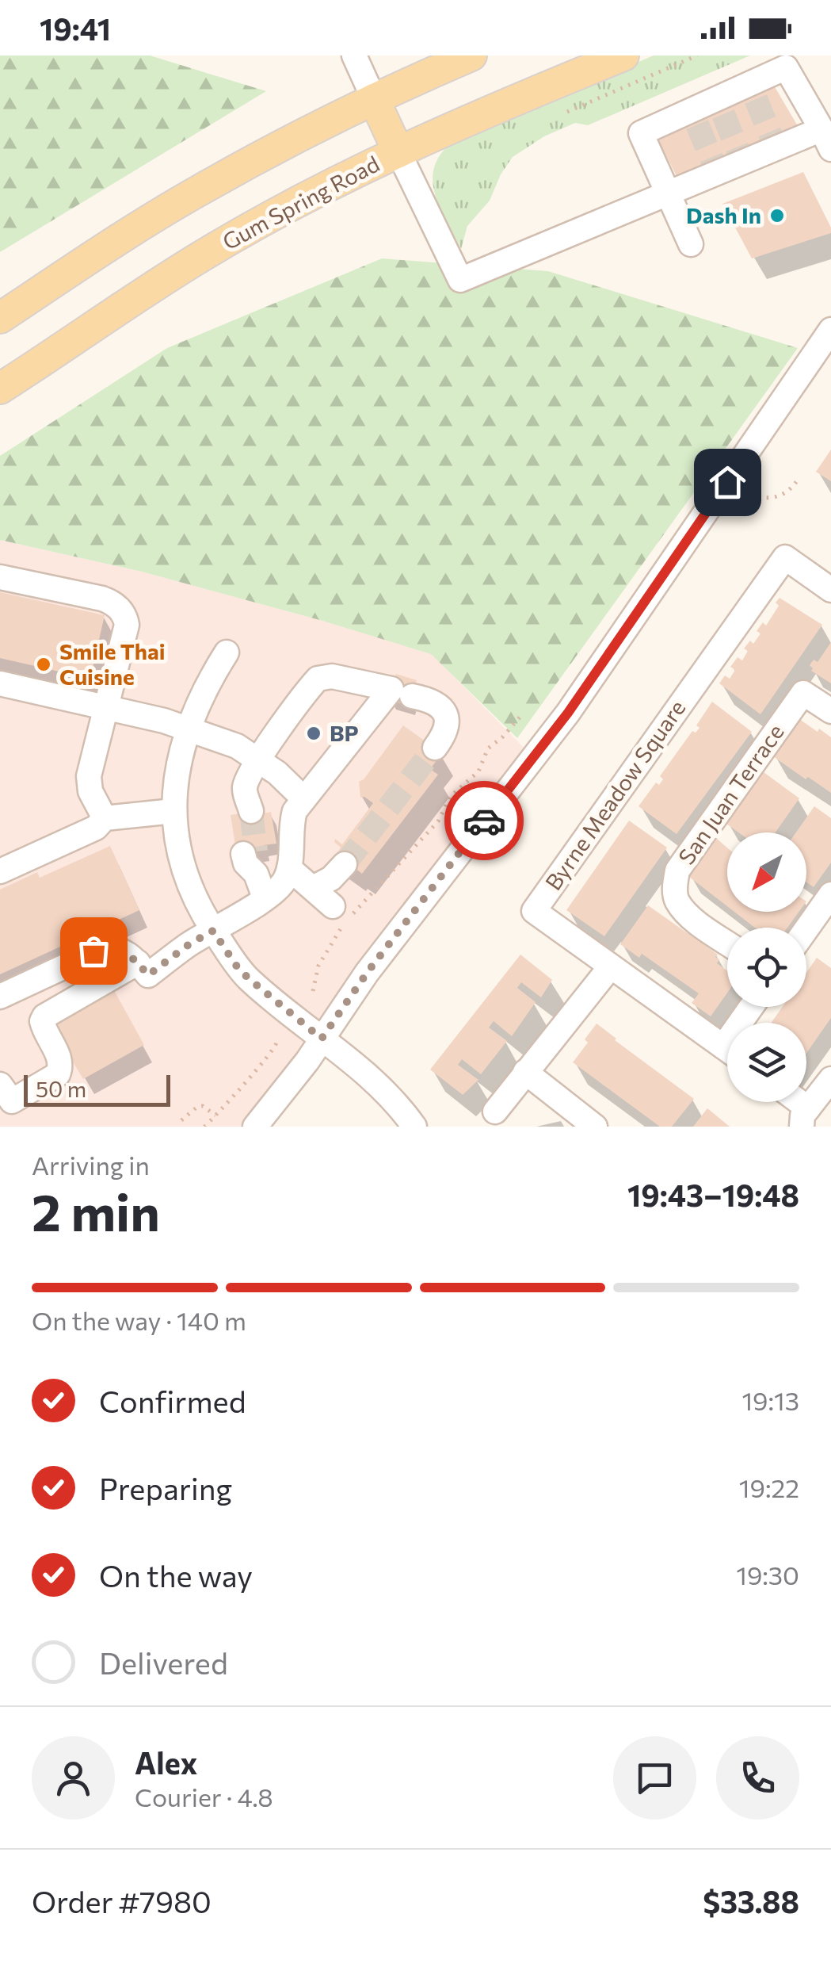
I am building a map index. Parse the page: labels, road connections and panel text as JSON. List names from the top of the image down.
{
  "streets": {
    "main road": ["Gum Spring Road"],
    "street": ["San Juan Terrace", "Byrne Meadow Square"]
  },
  "places": ["Dash In", "Smile Thai Cuisine", "BP"],
  "scale_bar": "50 m",
  "north": "bottom left",
  "page": {
    "status": "19:41",
    "scale": "50 m",
    "heading": ["2 min", "Arriving in", "19:43–19:48"],
    "panel": [
      "Alex",
      "Courier · 4.8",
      "Order #7980",
      "$33.88"
    ],
    "bar": "On the way · 140 m",
    "list": [
      ["Confirmed", "19:13"],
      ["Preparing", "19:22"],
      ["On the way", "19:30"],
      "Delivered"
    ]
  }
}
